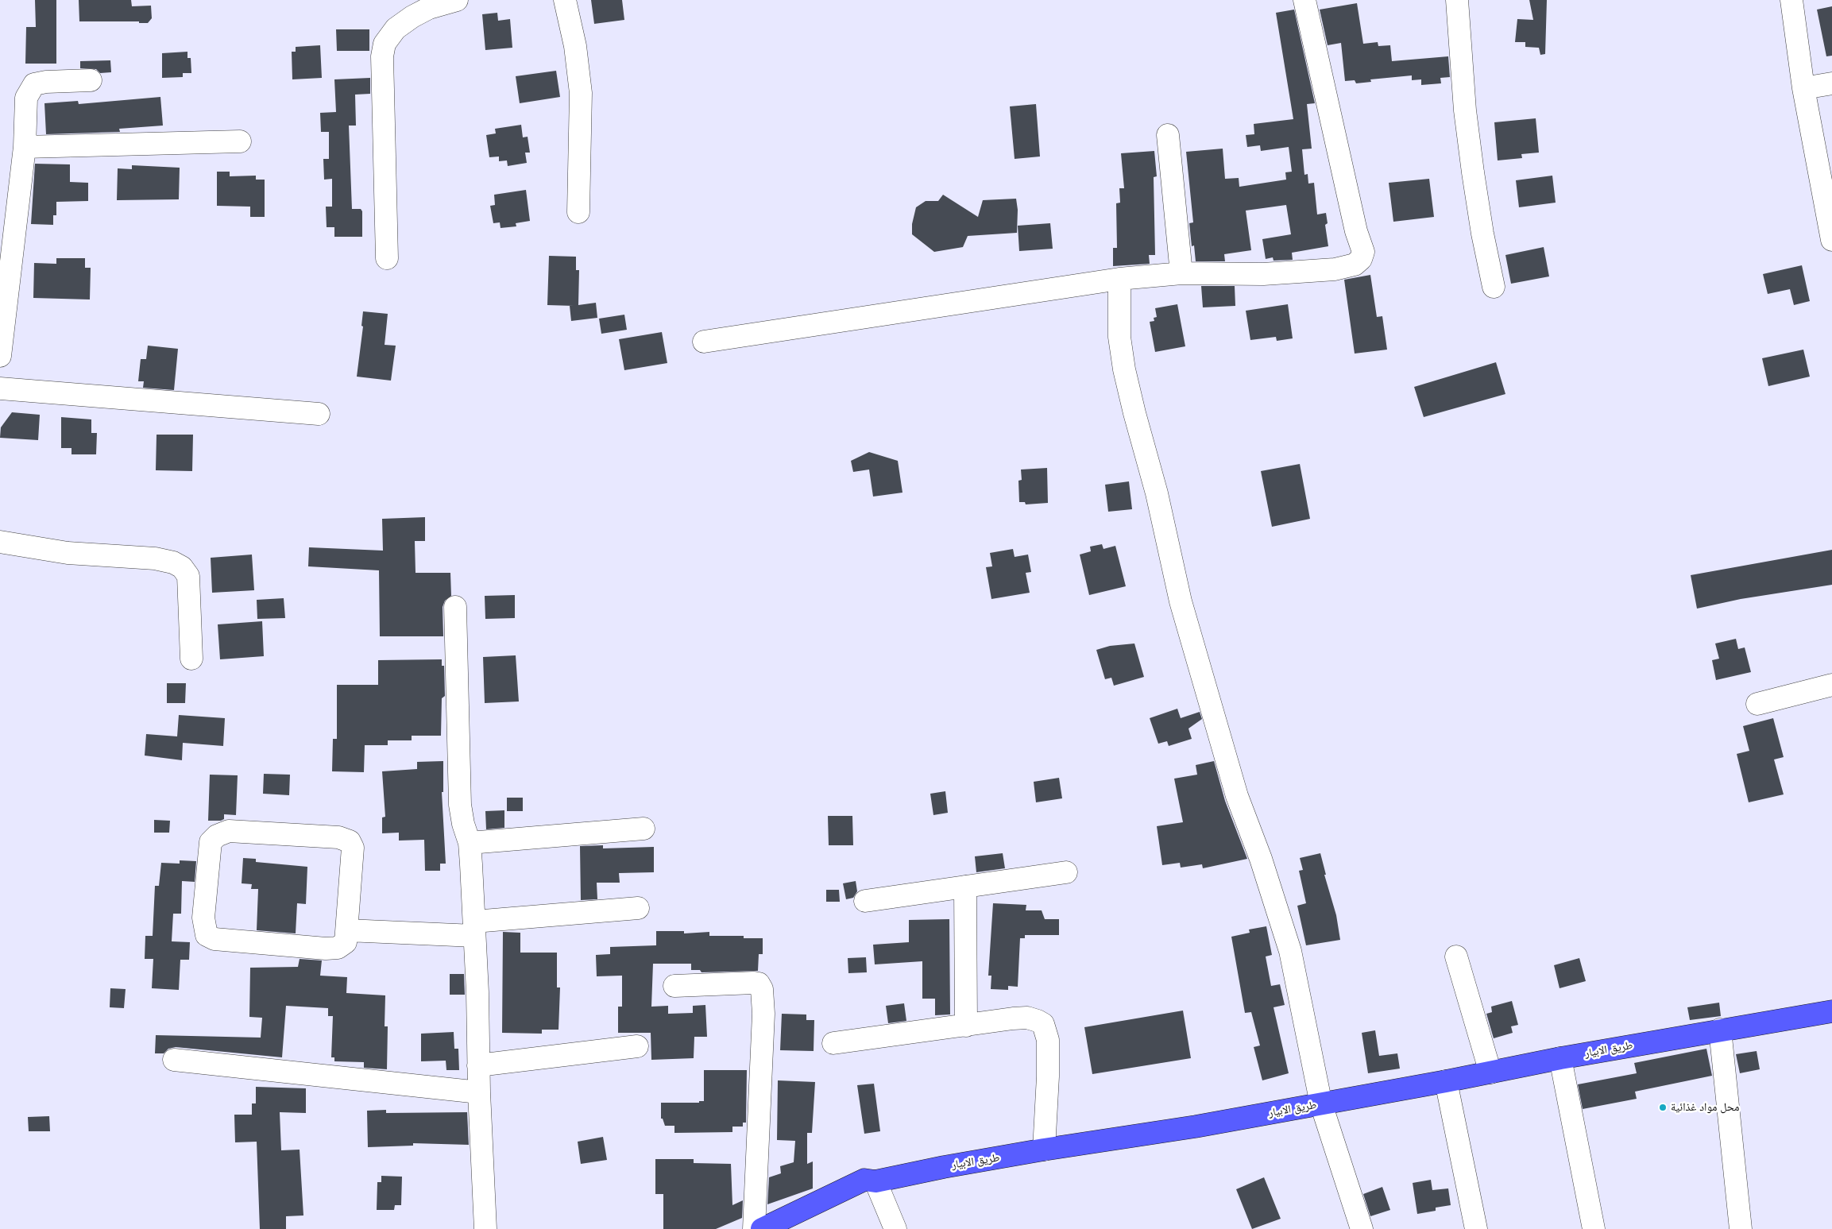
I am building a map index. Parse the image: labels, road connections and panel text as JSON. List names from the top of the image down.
{
  "streets": {
    "main road": ["طريق الابيار"]
  },
  "places": ["محل مواد غذائية"]
}
